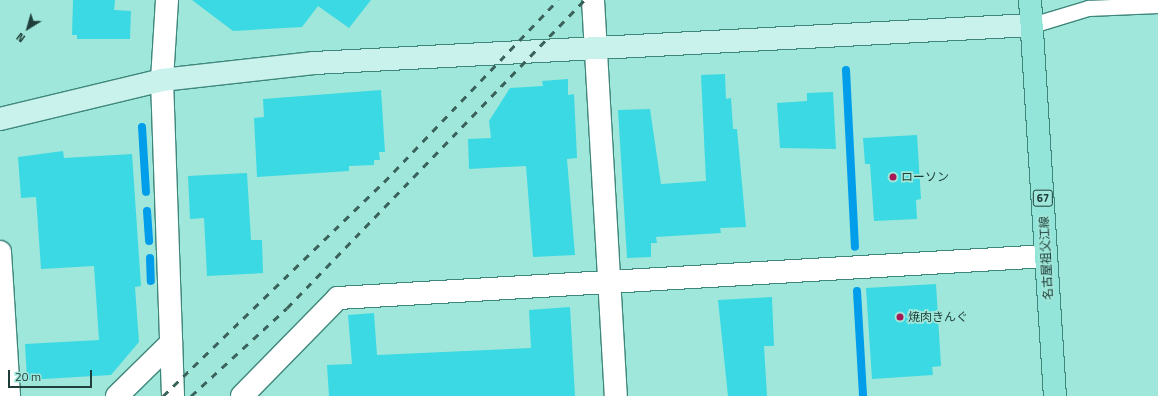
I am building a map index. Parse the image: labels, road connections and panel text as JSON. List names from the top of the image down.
{
  "streets": {
    "main road": ["67", "名古屋祖父江線"]
  },
  "places": ["ローソン", "焼肉きんぐ"],
  "scale_bar": "20 m",
  "north": "bottom left"
}
